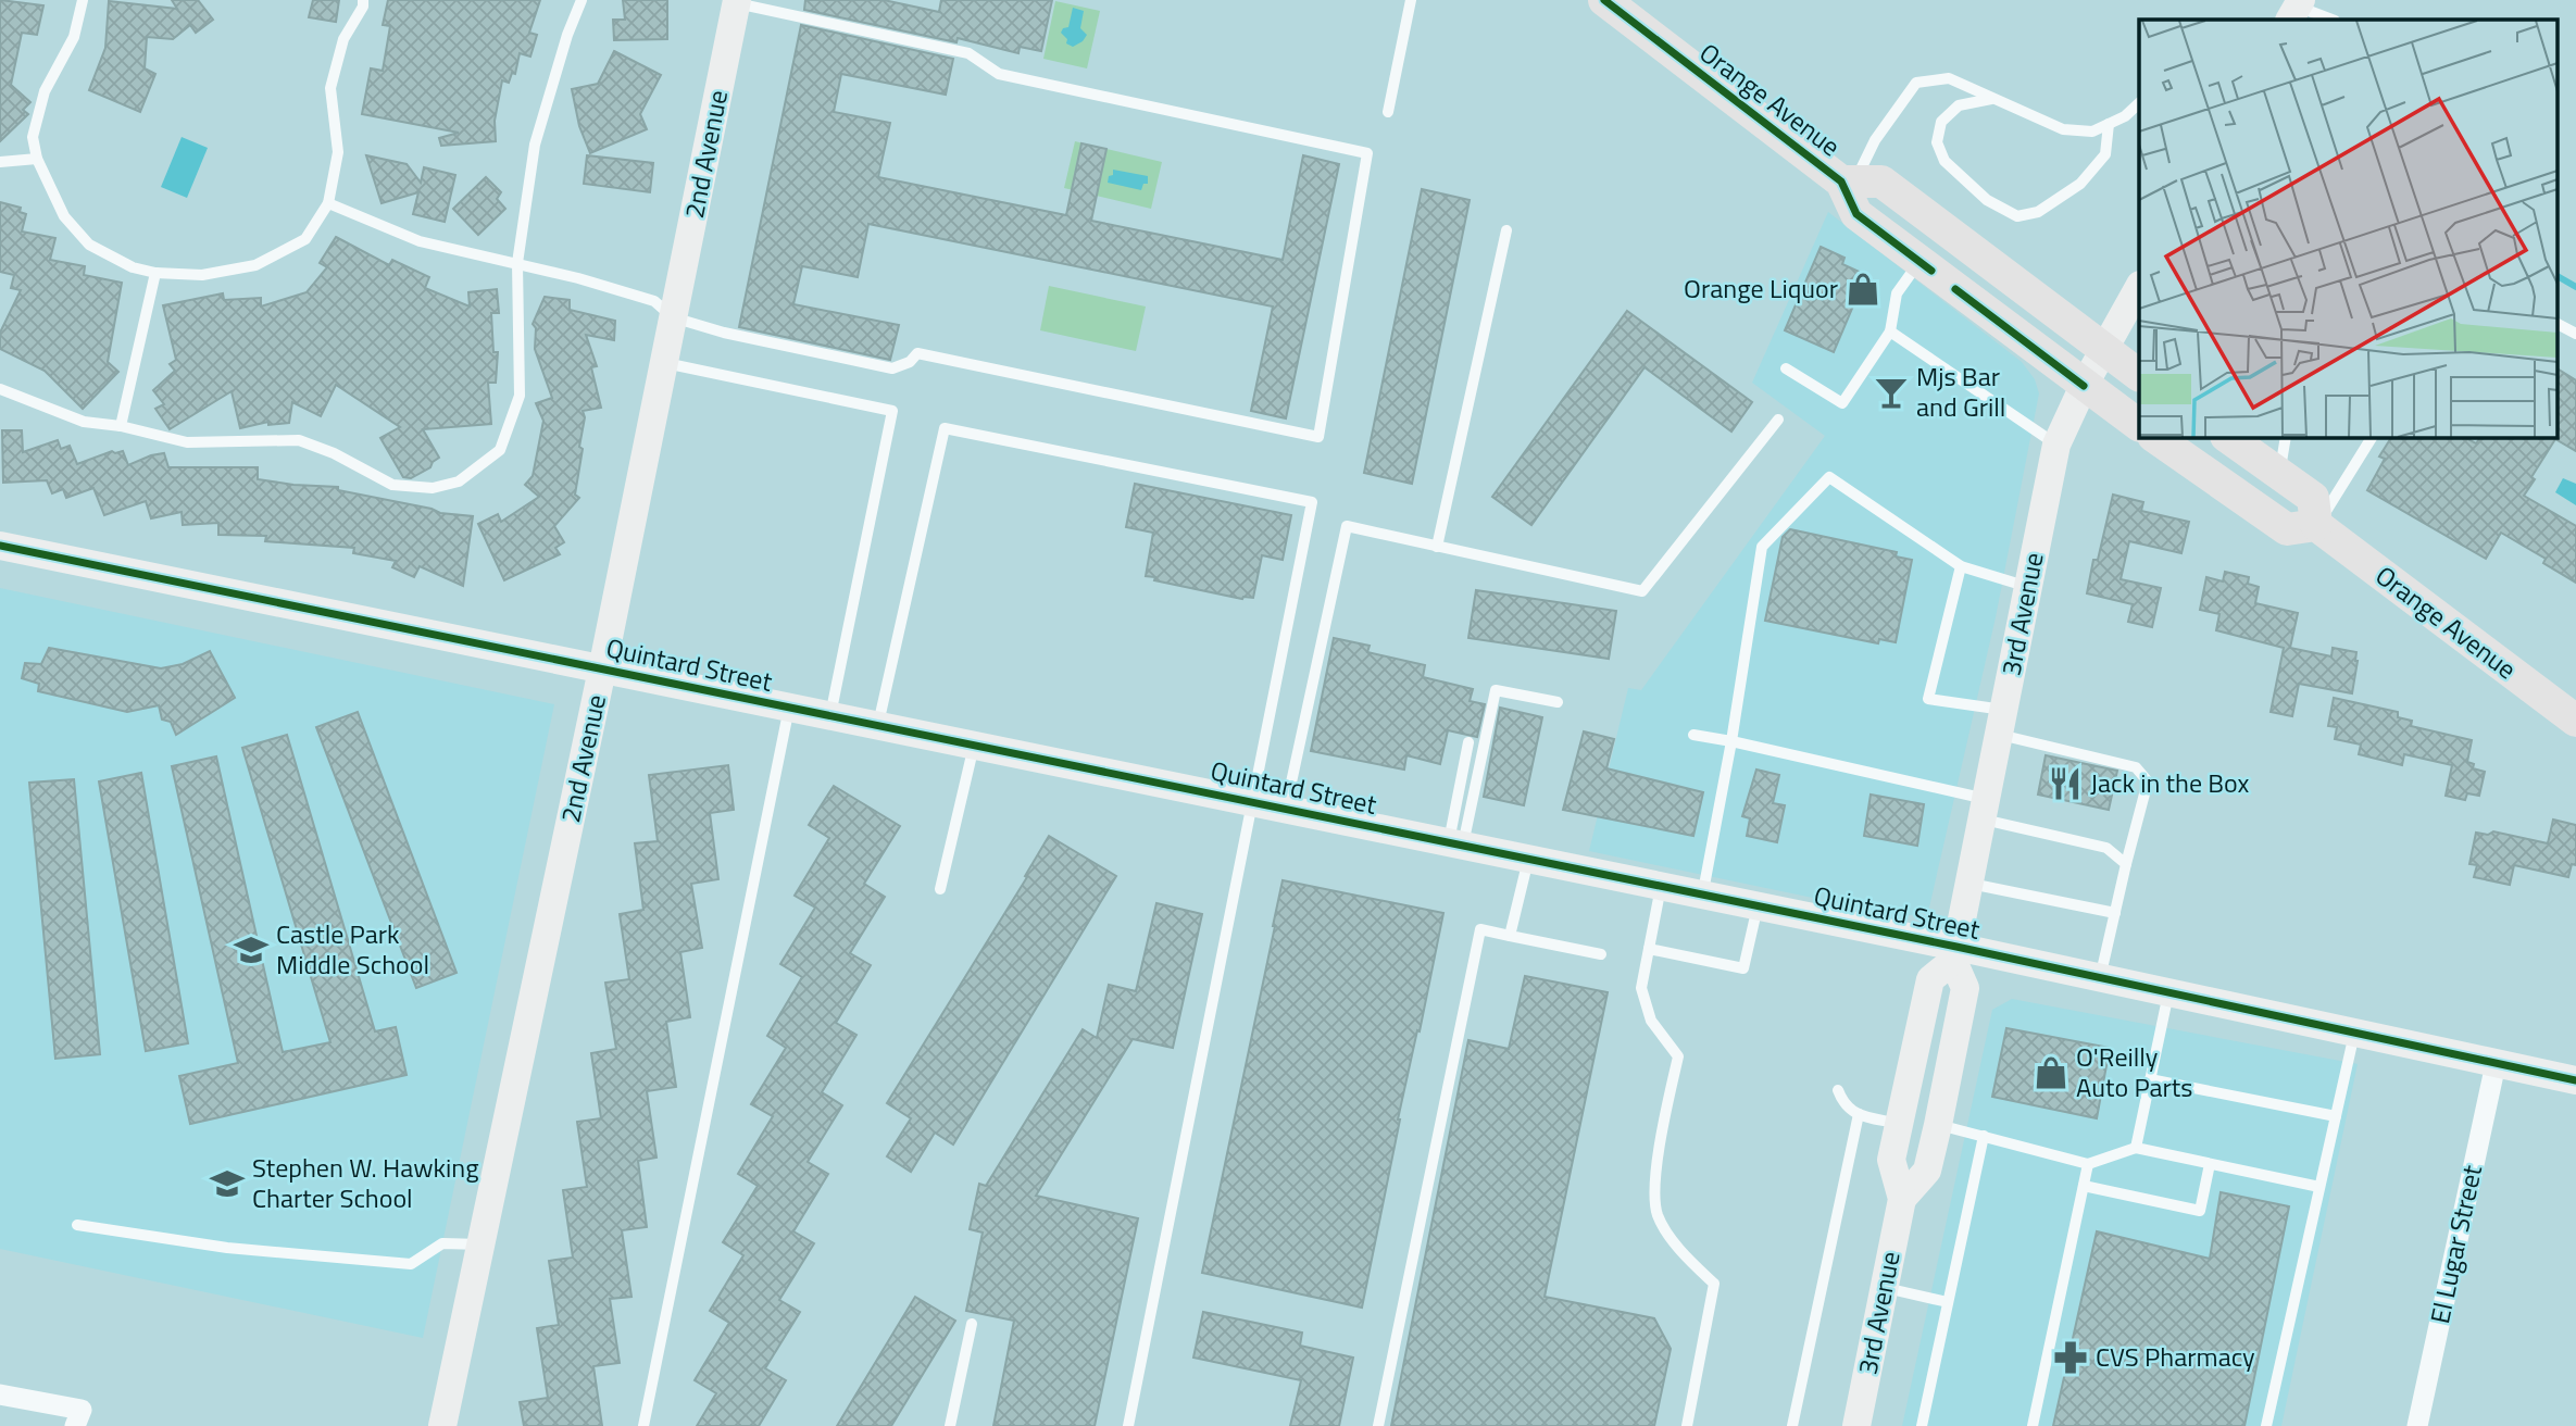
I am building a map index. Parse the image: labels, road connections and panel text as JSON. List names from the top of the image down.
{
  "streets": {
    "main road": ["Orange Avenue"],
    "street": [
      "2nd Avenue",
      "3rd Avenue",
      "Quintard Street",
      "El Lugar Street"
    ]
  },
  "crossings": [
    ["Orange Avenue", "3rd Avenue"],
    ["2nd Avenue", "Quintard Street"],
    ["3rd Avenue", "Quintard Street"],
    ["Quintard Street", "El Lugar Street"]
  ],
  "places": {
    "shop": ["Orange Liquor", "O'Reilly Auto Parts"],
    "bar": ["Mjs Bar and Grill"],
    "restaurant": ["Jack in the Box"],
    "school or university": ["Castle Park Middle School", "Stephen W. Hawking Charter School"],
    "pharmacy": ["CVS Pharmacy"]
  }
}
